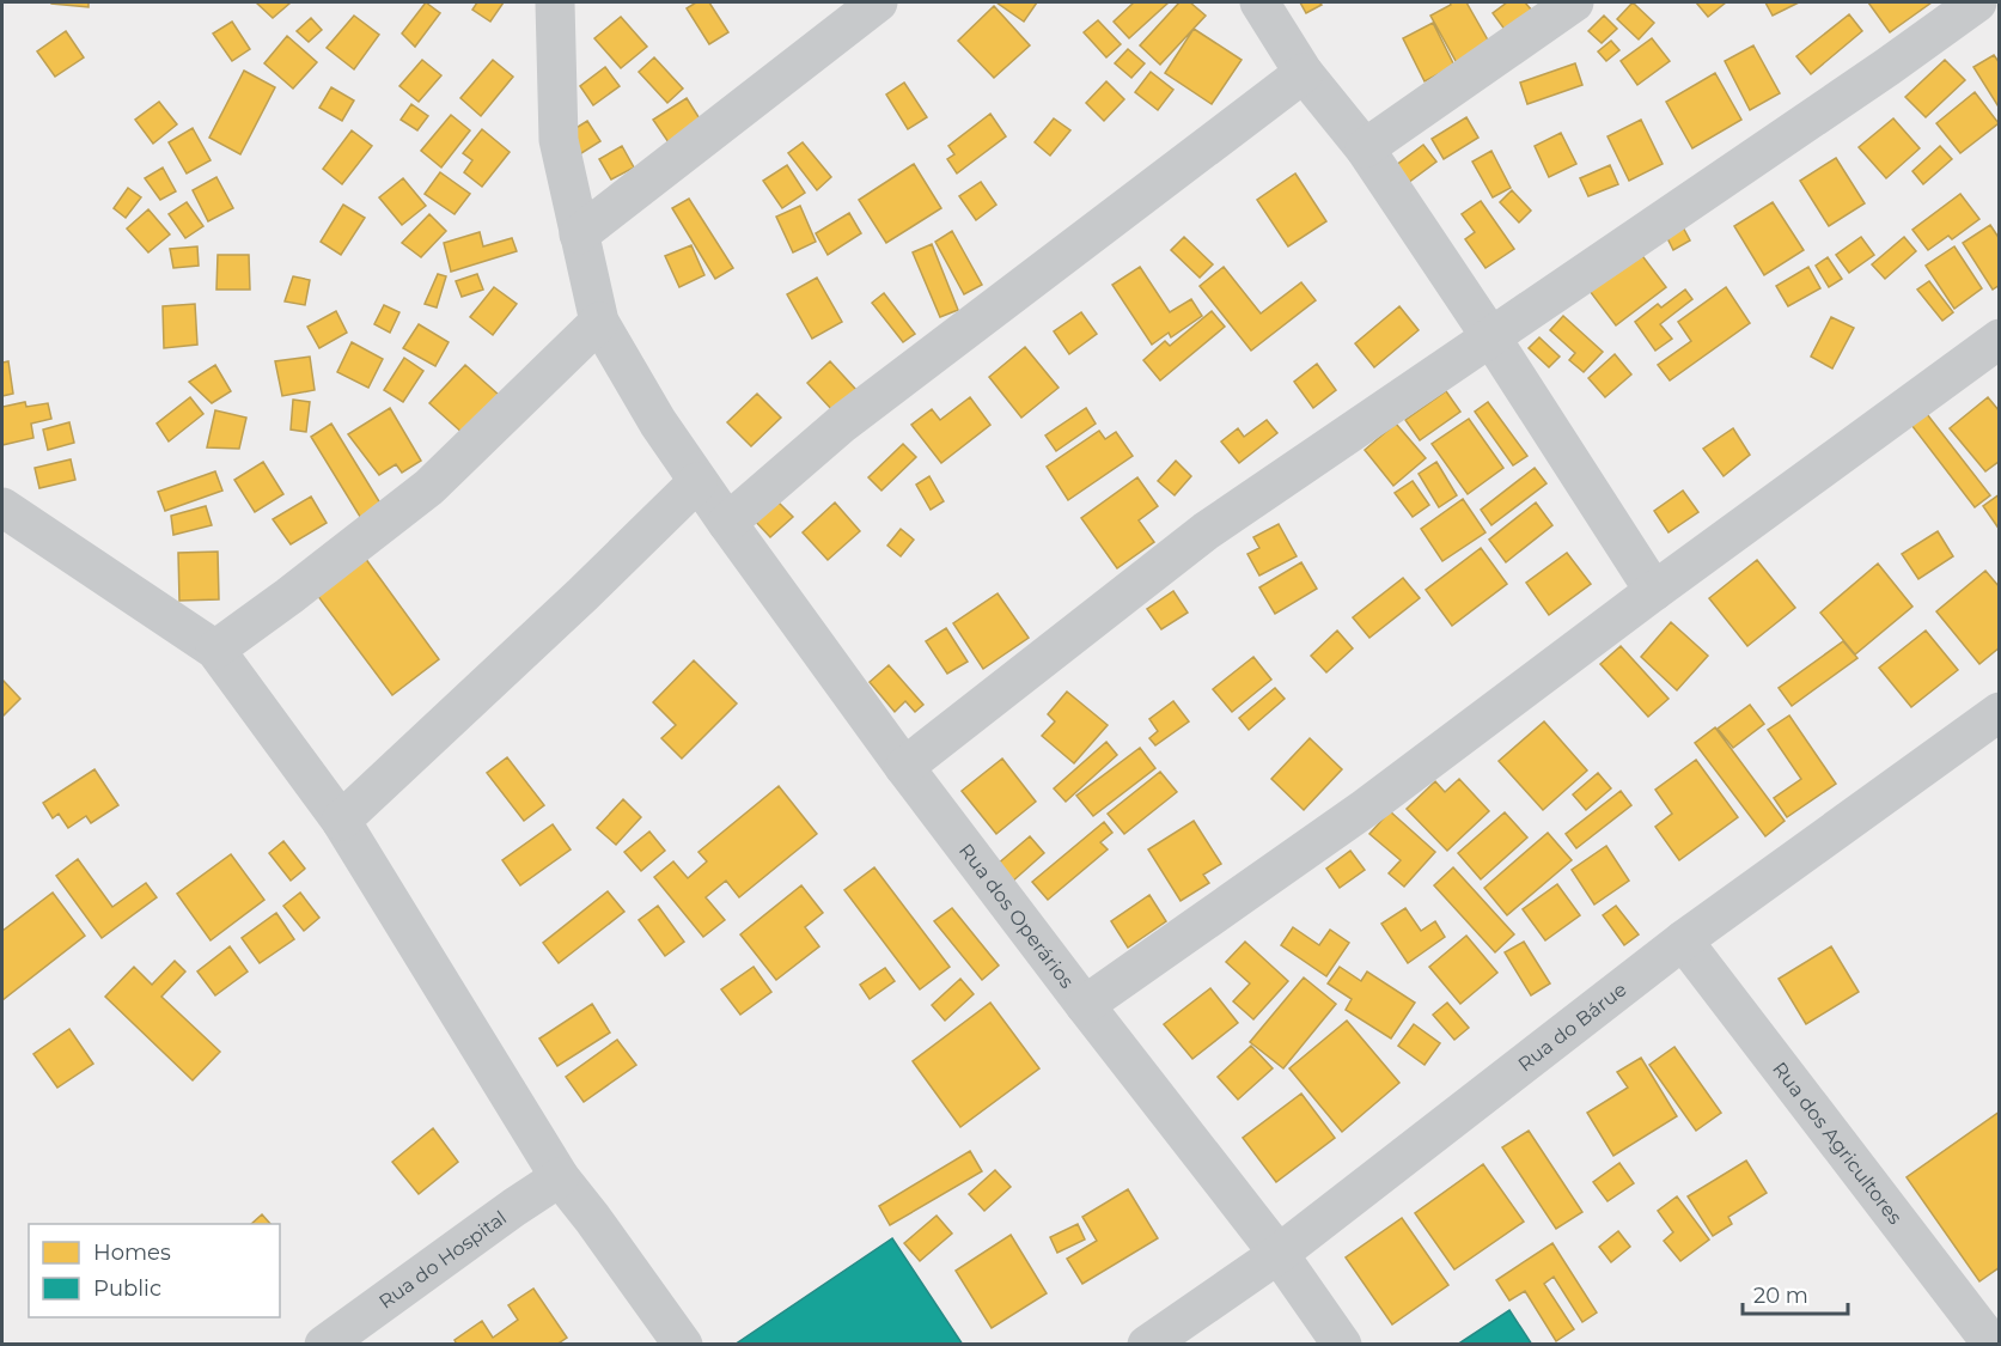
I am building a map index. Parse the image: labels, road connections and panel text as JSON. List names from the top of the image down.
{
  "streets": {
    "street": [
      "Rua dos Operários",
      "Rua do Bárue",
      "Rua dos Agricultores",
      "Rua do Hospital"
    ]
  },
  "crossings": [
    ["Rua dos Operários", "Rua do Bárue"],
    ["Rua do Bárue", "Rua dos Agricultores"]
  ],
  "legend": ["Homes", "Public"],
  "scale_bar": "20 m"
}
